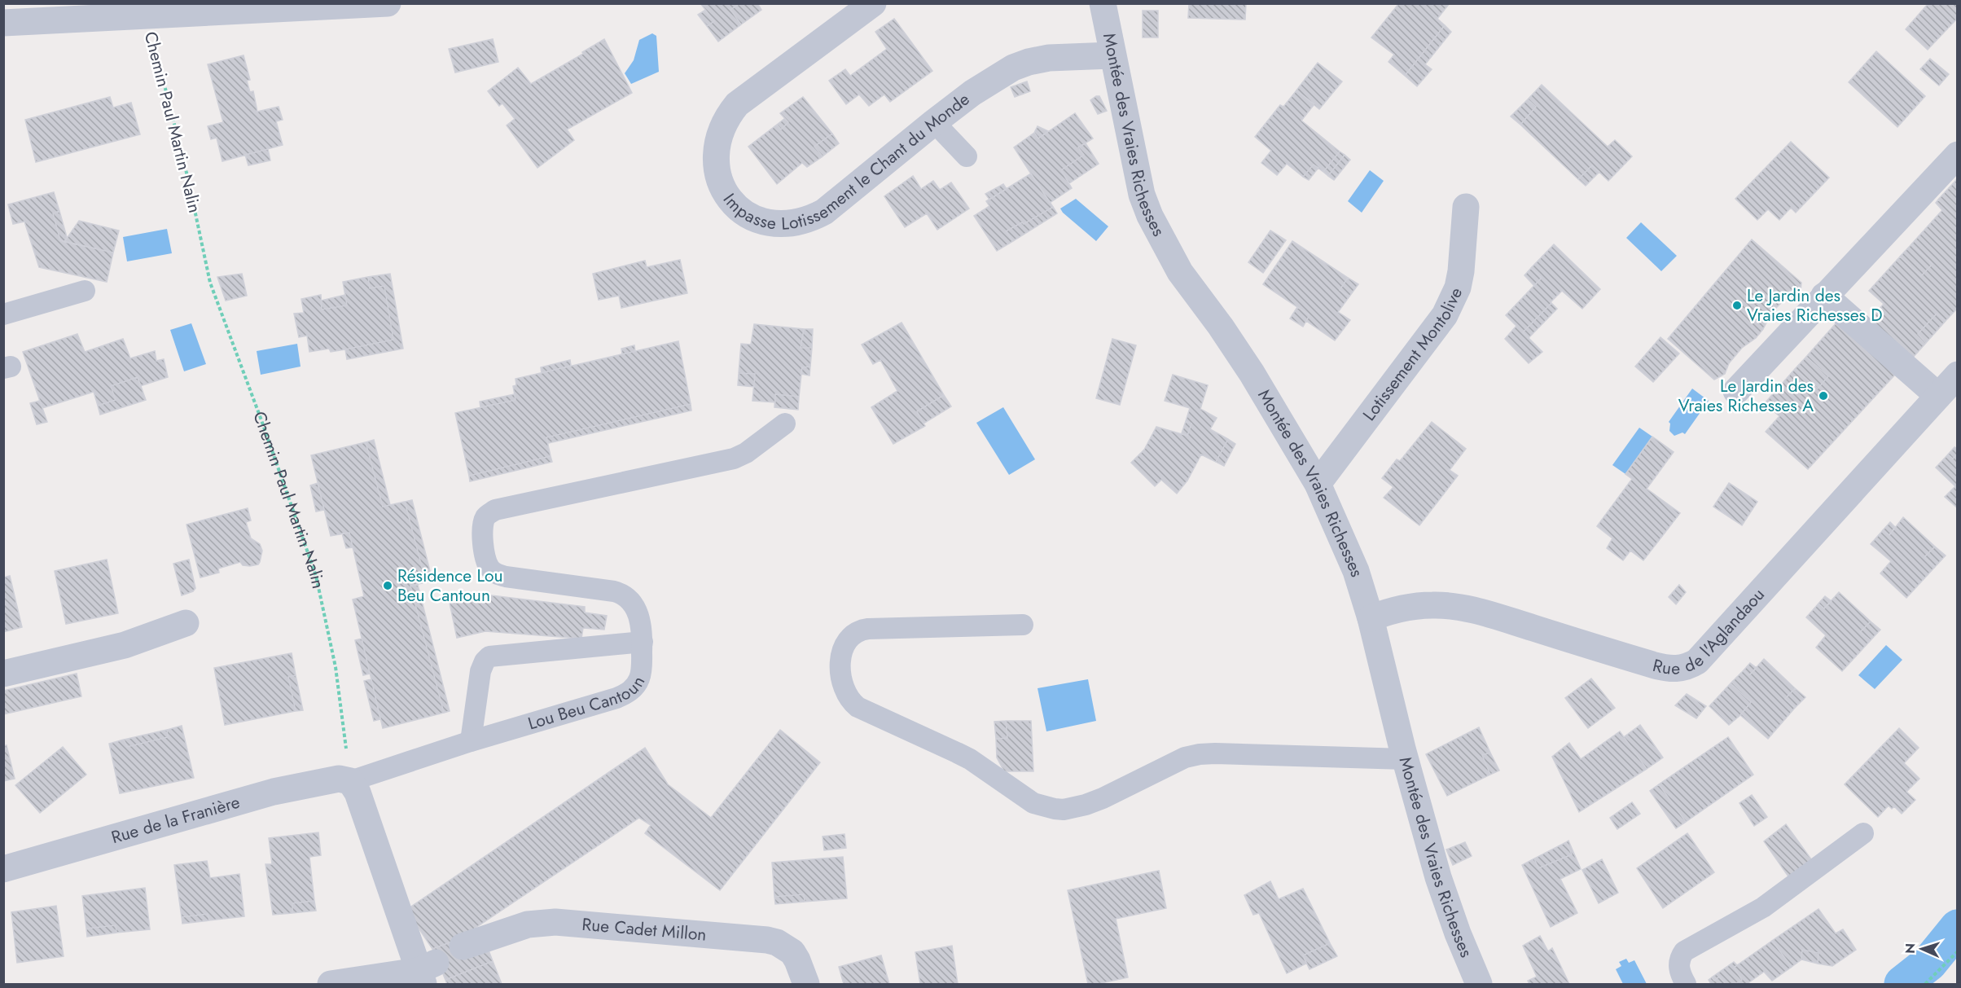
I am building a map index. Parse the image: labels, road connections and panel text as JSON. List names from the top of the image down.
{
  "streets": {
    "street": [
      "Montée des Vraies Richesses",
      "Impasse Lotissement le Chant du Monde",
      "Lotissement Montolive",
      "Rue de l'Aglandaou",
      "Rue de la Franière",
      "Rue Cadet Millon"
    ],
    "lane": ["Lou Beu Cantoun"],
    "path": ["Chemin Paul Martin Nalin"]
  },
  "crossings": [
    ["Chemin Paul Martin Nalin", "Lou Beu Cantoun"],
    ["Chemin Paul Martin Nalin", "Rue de la Franière"],
    ["Montée des Vraies Richesses", "Impasse Lotissement le Chant du Monde"],
    ["Montée des Vraies Richesses", "Lotissement Montolive"],
    ["Montée des Vraies Richesses", "Rue de l'Aglandaou"],
    ["Lou Beu Cantoun", "Rue de la Franière"]
  ],
  "places": ["Le Jardin des Vraies Richesses D", "Le Jardin des Vraies Richesses A", "Résidence Lou Beu Cantoun"],
  "north": "left"
}
